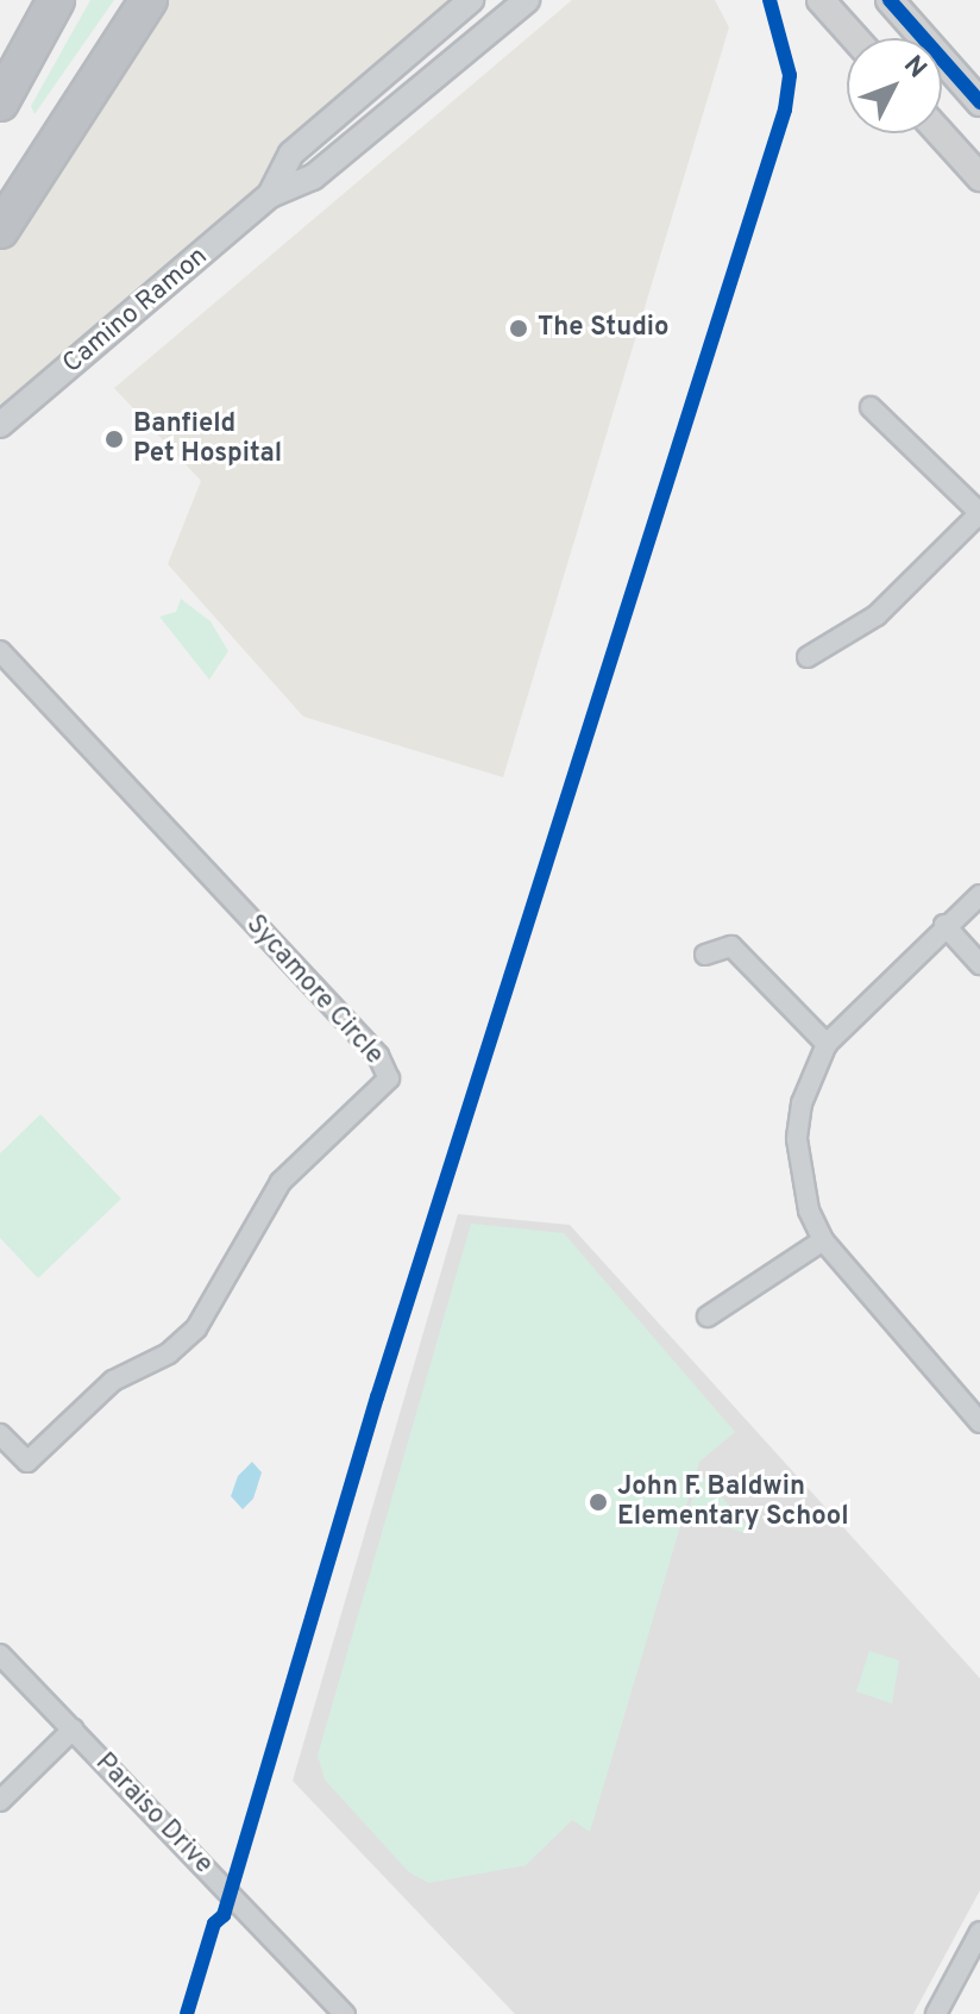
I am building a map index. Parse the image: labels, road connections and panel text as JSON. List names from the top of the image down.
{
  "streets": {
    "street": ["Camino Ramon", "Sycamore Circle", "Paraiso Drive"]
  },
  "places": ["The Studio", "Banfield Pet Hospital", "John F. Baldwin Elementary School"],
  "north": "top right"
}
